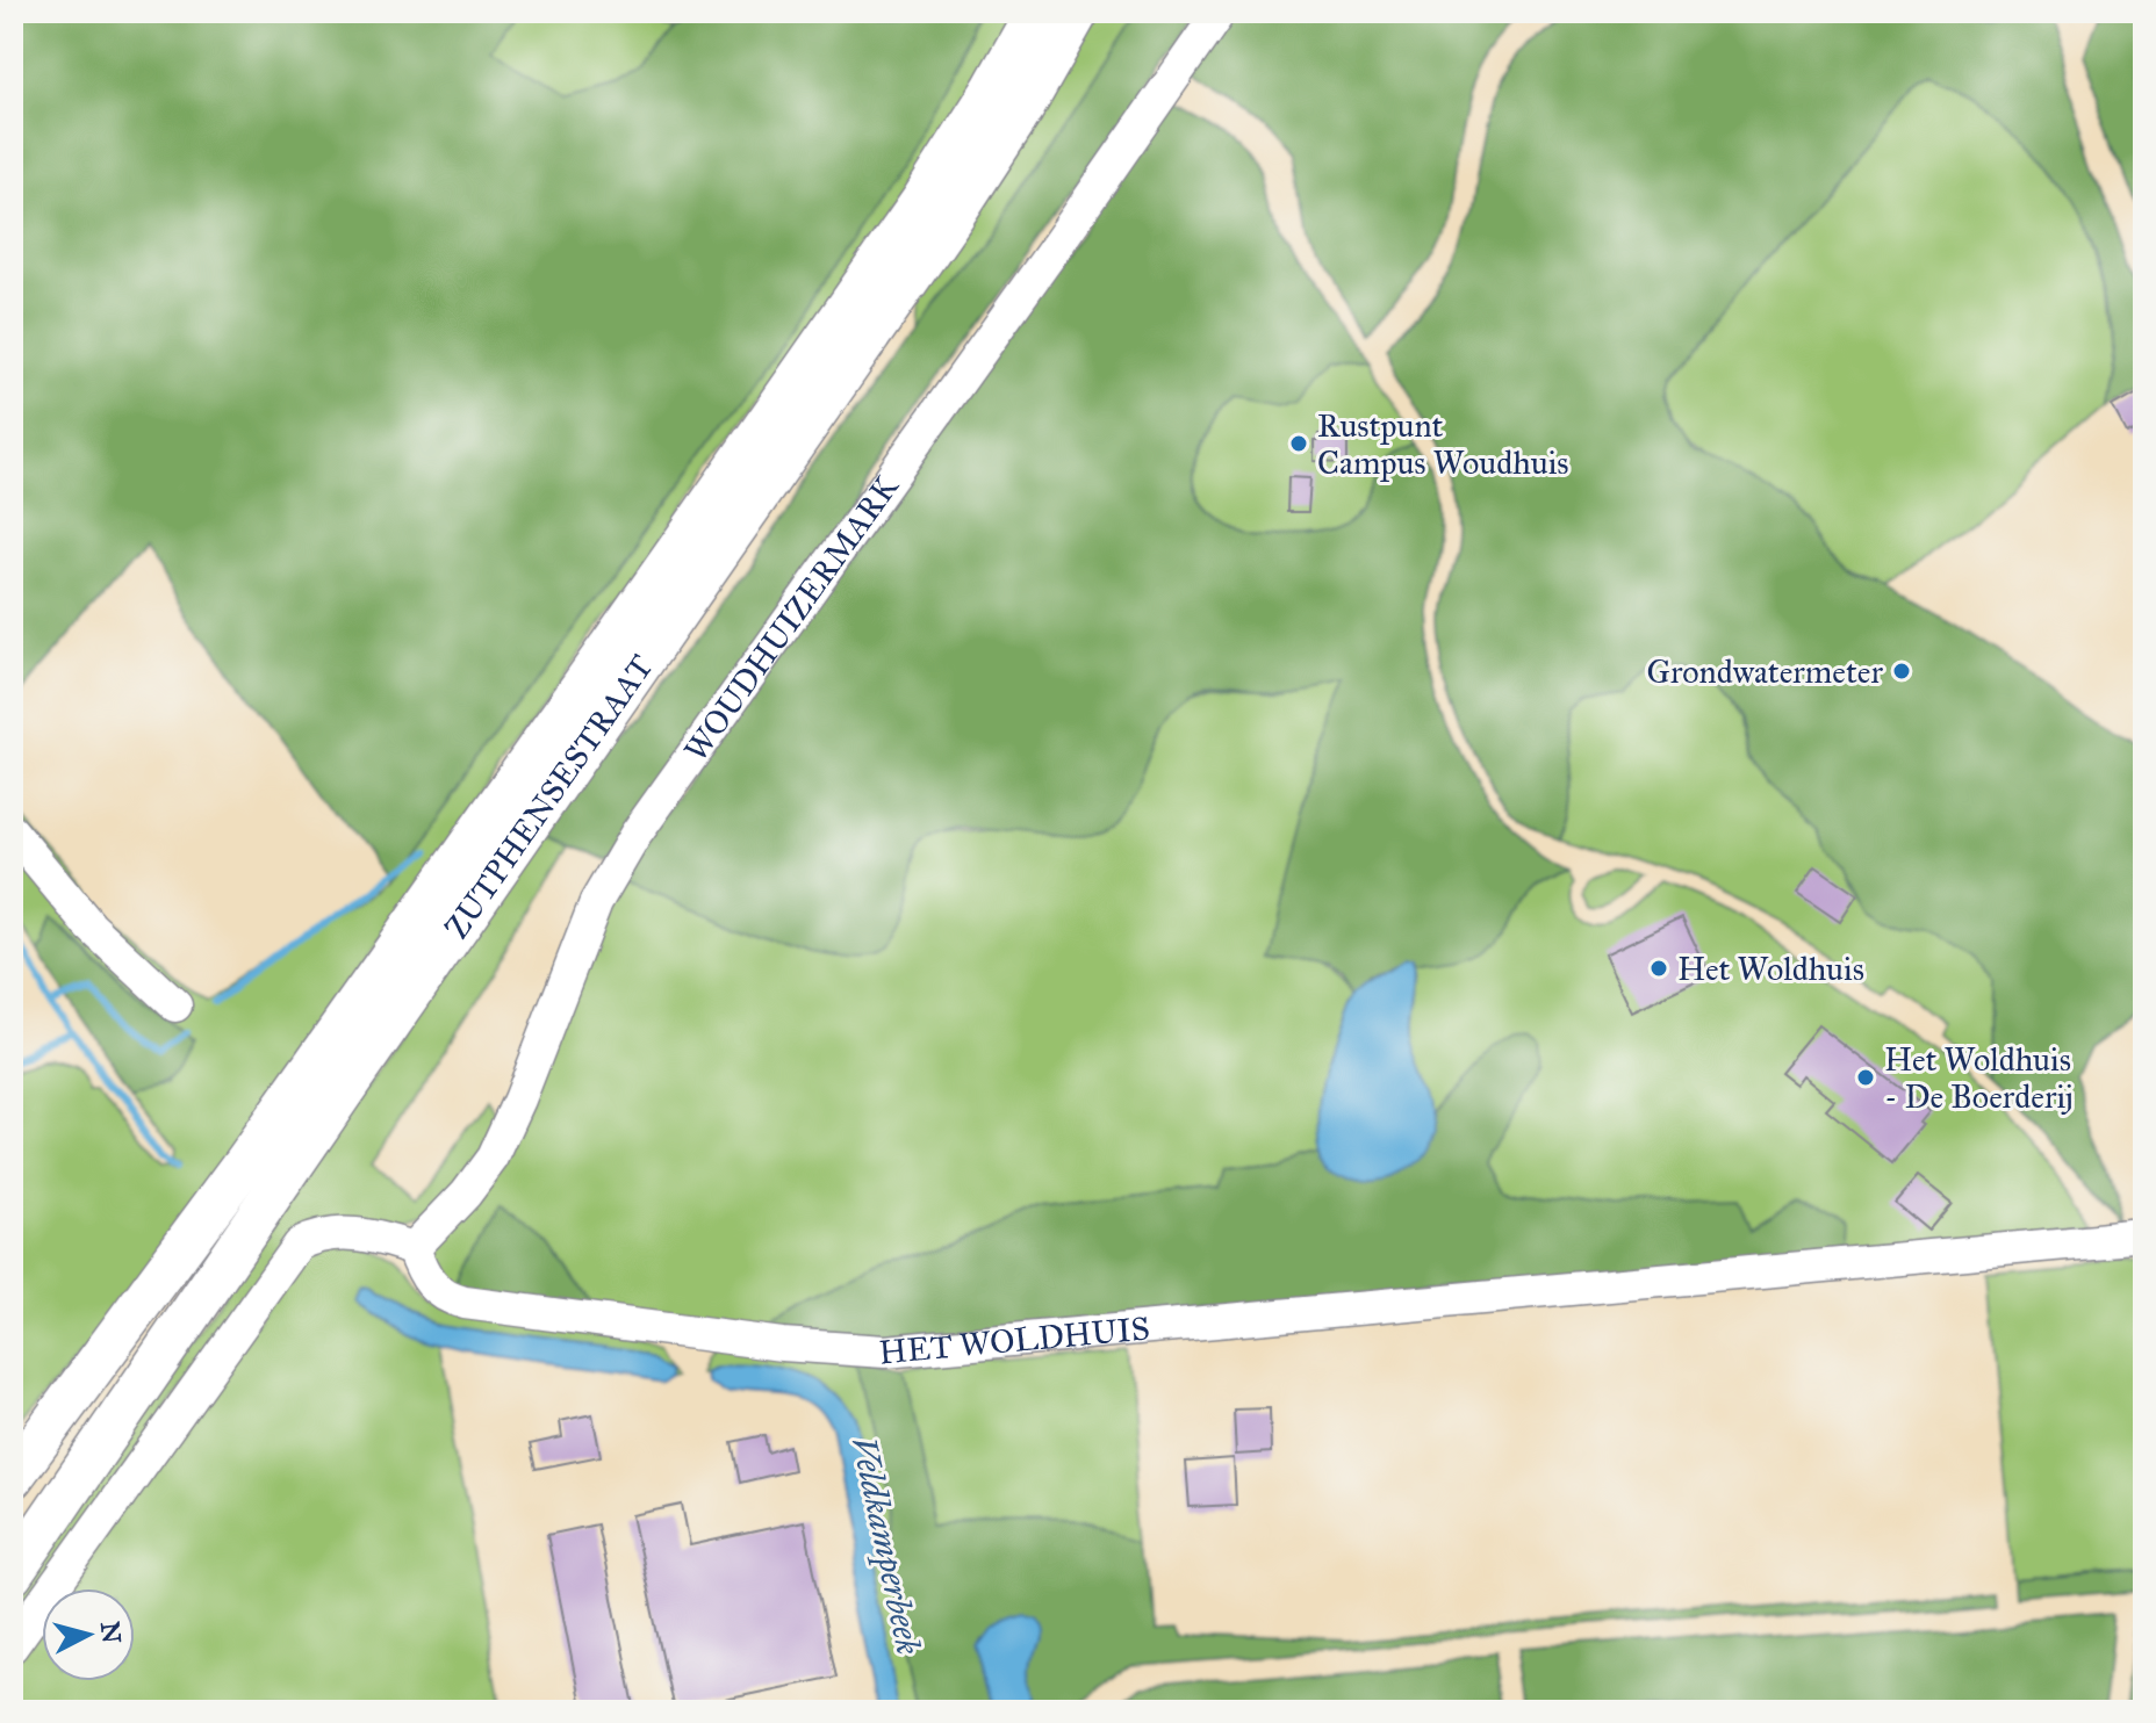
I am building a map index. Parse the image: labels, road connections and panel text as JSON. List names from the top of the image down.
{
  "streets": {
    "main road": ["ZUTPHENSESTRAAT"],
    "street": ["WOUDHUIZERMARK", "HET WOLDHUIS"]
  },
  "crossings": [
    ["WOUDHUIZERMARK", "HET WOLDHUIS"]
  ],
  "water": ["Veldkamperbeek"],
  "places": [
    "Rustpunt Campus Woudhuis",
    "Grondwatermeter",
    "Het Woldhuis",
    "Het Woldhuis - De Boerderij"
  ],
  "north": "right"
}
